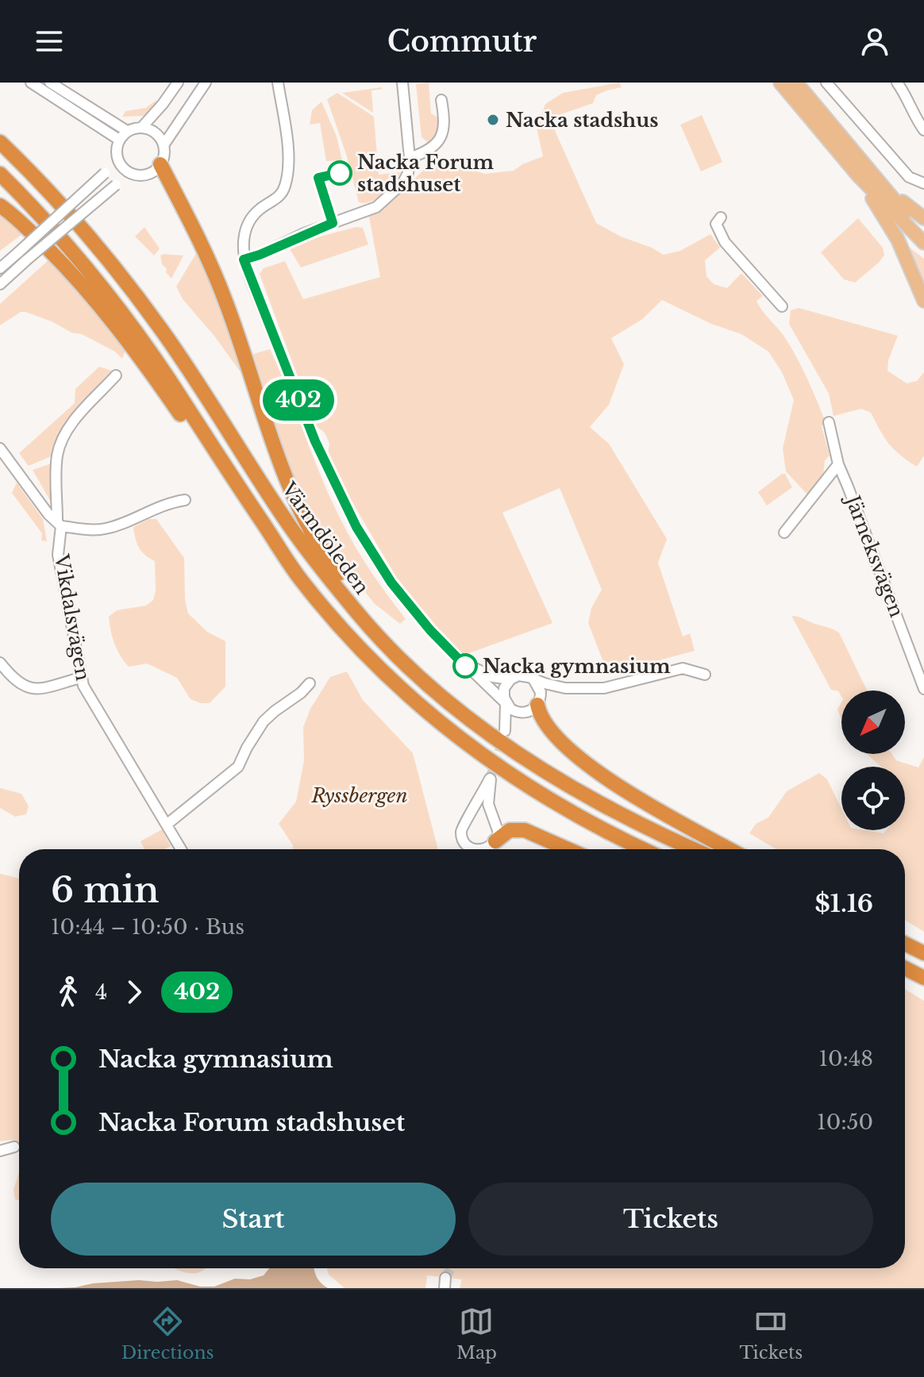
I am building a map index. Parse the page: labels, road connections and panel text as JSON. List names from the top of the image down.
{
  "streets": {
    "highway": ["Värmdöleden"],
    "street": ["Järneksvägen", "Vikdalsvägen"]
  },
  "parks": ["Ryssbergen"],
  "places": ["Nacka stadshus", "Nacka Forum stadshuset", "Nacka gymnasium"],
  "lines": ["bus line 402"],
  "north": "bottom left",
  "page": {
    "header": "Commutr",
    "on_map": "402",
    "heading": ["6 min", "10:44 – 10:50 · Bus", "$1.16"],
    "legs": ["4", "402"],
    "list": [
      {
        "name": "Nacka gymnasium",
        "value": "10:48"
      },
      {
        "name": "Nacka Forum stadshuset",
        "value": "10:50"
      }
    ],
    "buttons": ["Start", "Tickets"],
    "tabs": ["Directions", "Map", "Tickets"]
  }
}
